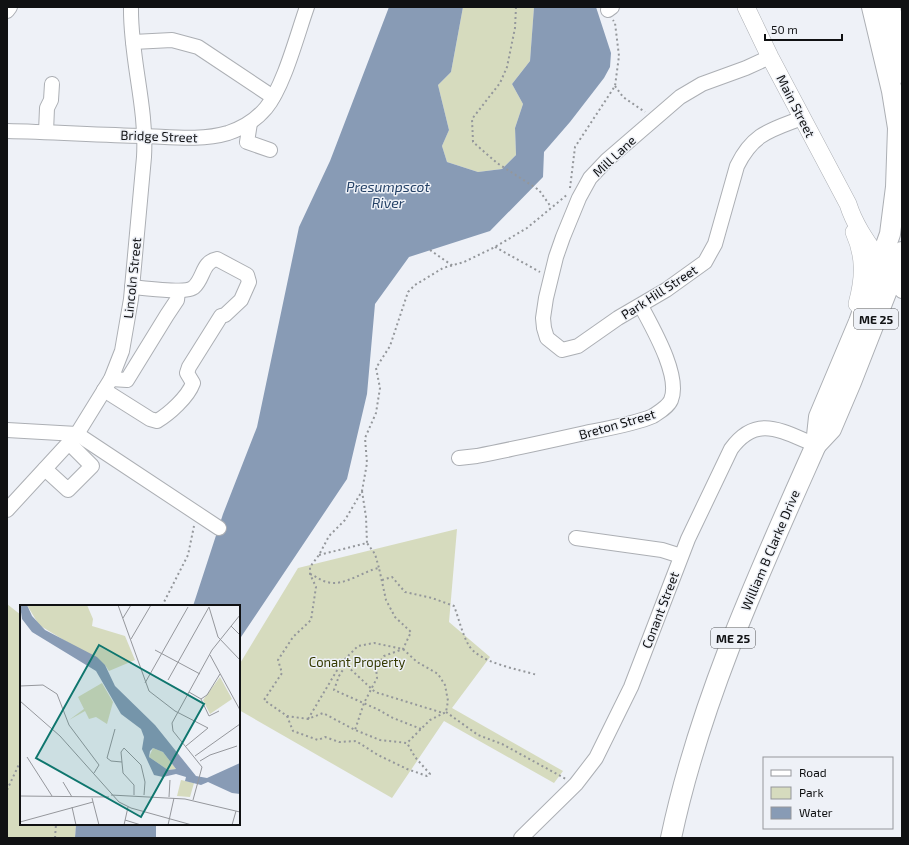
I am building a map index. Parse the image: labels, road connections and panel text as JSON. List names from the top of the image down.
{
  "streets": {
    "highway": ["ME 25", "William B Clarke Drive"],
    "main road": ["Main Street"],
    "street": [
      "Bridge Street",
      "Mill Lane",
      "Lincoln Street",
      "Park Hill Street",
      "Breton Street",
      "Conant Street"
    ]
  },
  "crossings": [
    ["Main Street", "Mill Lane"],
    ["Main Street", "Park Hill Street"],
    ["Main Street", "ME 25"],
    ["Bridge Street", "Lincoln Street"],
    ["Mill Lane", "Park Hill Street"],
    ["Park Hill Street", "Breton Street"],
    ["ME 25", "William B Clarke Drive"],
    ["William B Clarke Drive", "Conant Street"]
  ],
  "water": ["Presumpscot River"],
  "parks": ["Conant Property"],
  "legend": ["Road", "Park", "Water"],
  "scale_bar": "50 m"
}
